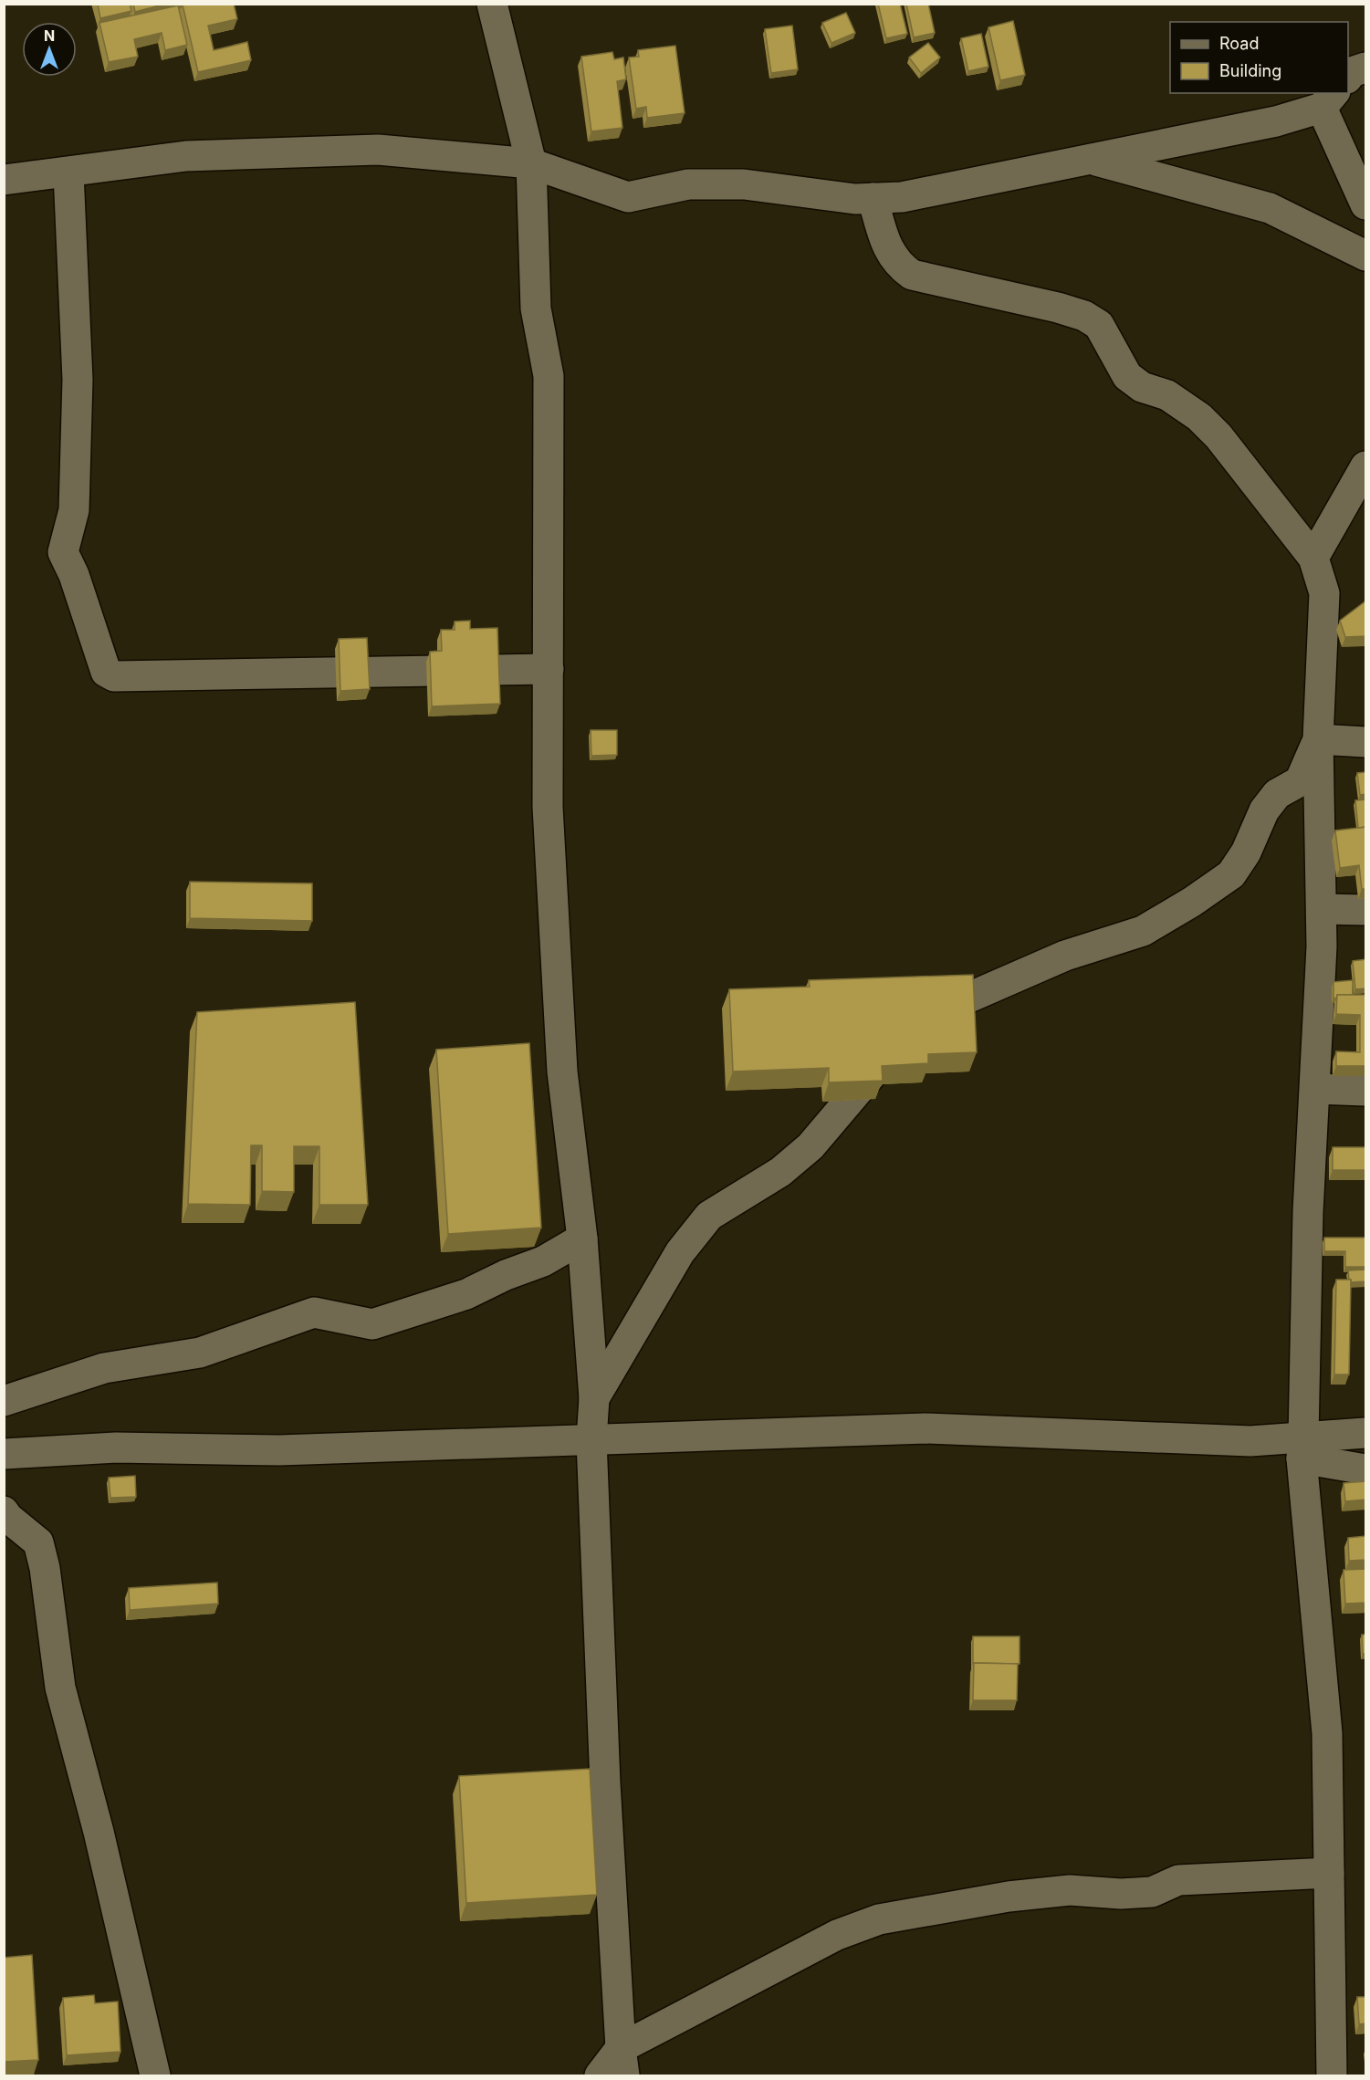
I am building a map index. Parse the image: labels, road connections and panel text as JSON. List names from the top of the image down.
{
  "legend": ["Road", "Building"],
  "north": "top"
}
